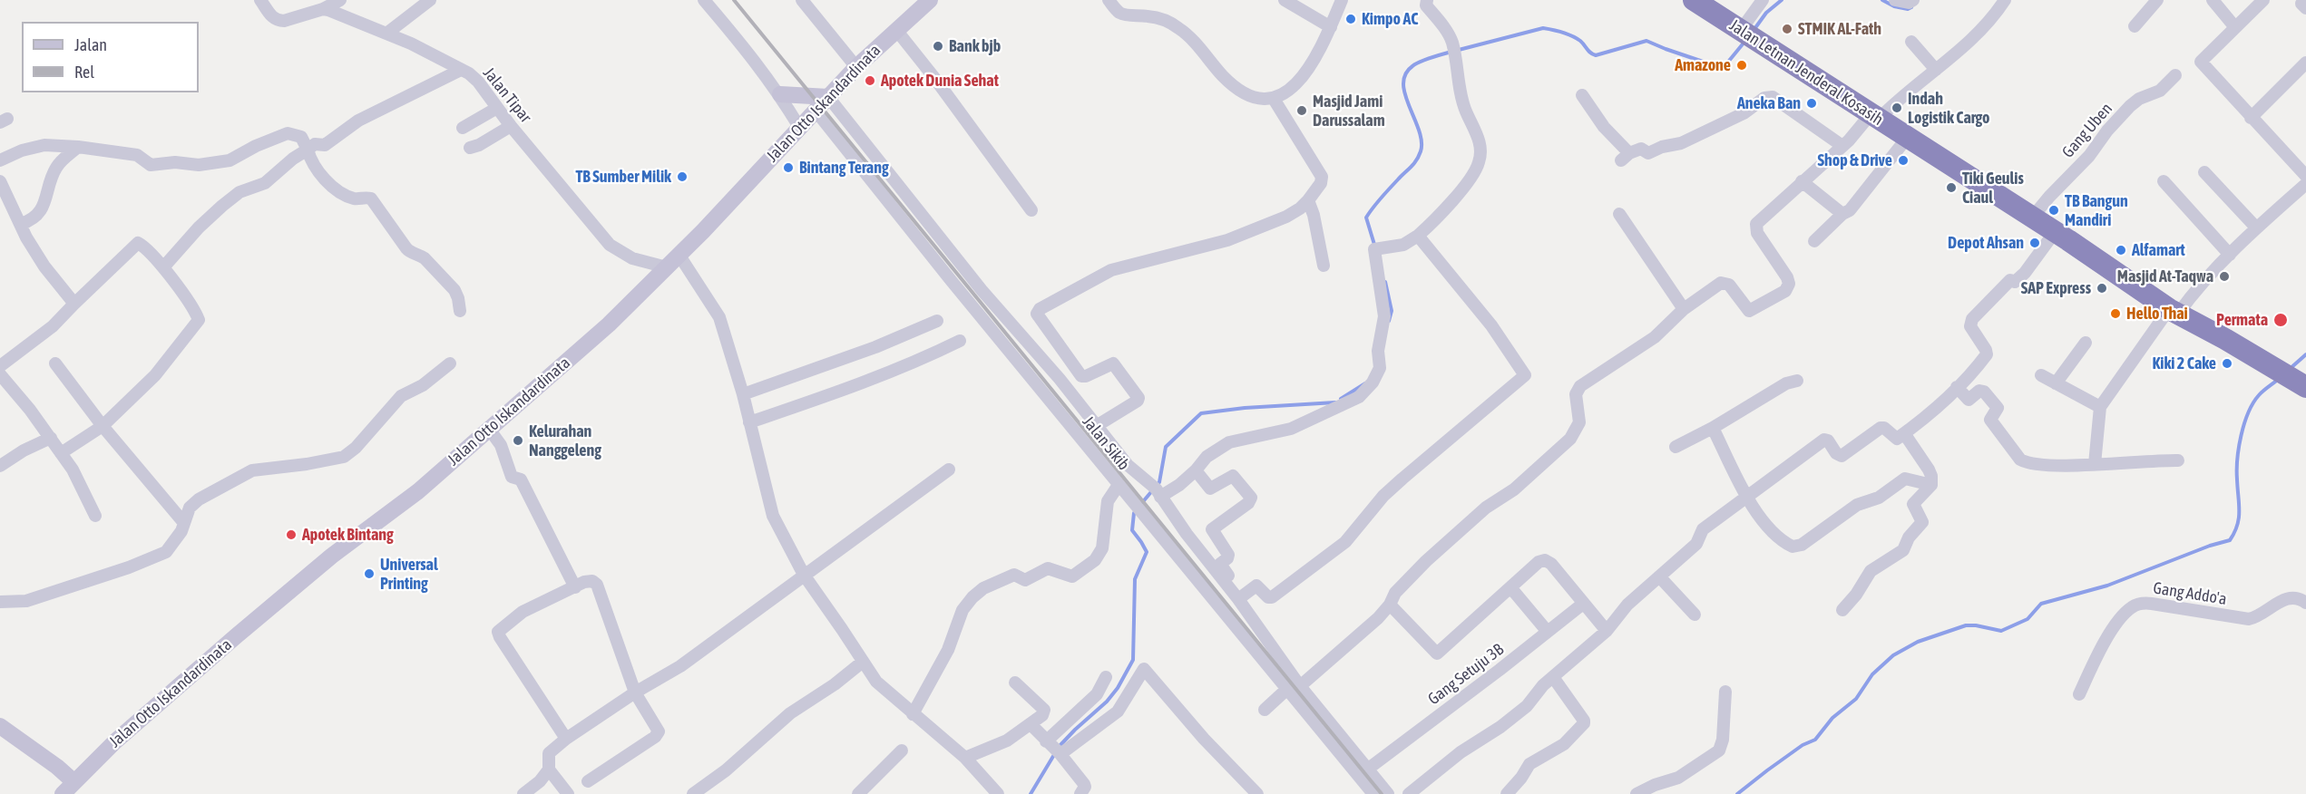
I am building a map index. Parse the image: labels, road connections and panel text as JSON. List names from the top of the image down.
{
  "streets": {
    "highway": ["Jalan Letnan Jenderal Kosasih"],
    "main road": ["Jalan Otto Iskandardinata"],
    "street": [
      "Jalan Tipar",
      "Gang Uben",
      "Jalan Sikib",
      "Gang Addo'a",
      "Gang Setuju 3B"
    ]
  },
  "crossings": [
    ["Jalan Letnan Jenderal Kosasih", "Gang Uben"],
    ["Jalan Tipar", "Jalan Otto Iskandardinata"],
    ["Jalan Otto Iskandardinata", "Jalan Sikib"]
  ],
  "places": [
    "Kimpo AC",
    "STMIK AL-Fath",
    "Bank bjb",
    "Amazone",
    "Apotek Dunia Sehat",
    "Aneka Ban",
    "Indah Logistik Cargo",
    "Masjid Jami Darussalam",
    "Shop & Drive",
    "Bintang Terang",
    "TB Sumber Milik",
    "Tiki Geulis Ciaul",
    "TB Bangun Mandiri",
    "Depot Ahsan",
    "Alfamart",
    "Masjid At-Taqwa",
    "SAP Express",
    "Hello Thai",
    "Permata",
    "Kiki 2 Cake",
    "Kelurahan Nanggeleng",
    "Apotek Bintang",
    "Universal Printing"
  ],
  "legend": ["Jalan", "Rel"]
}
